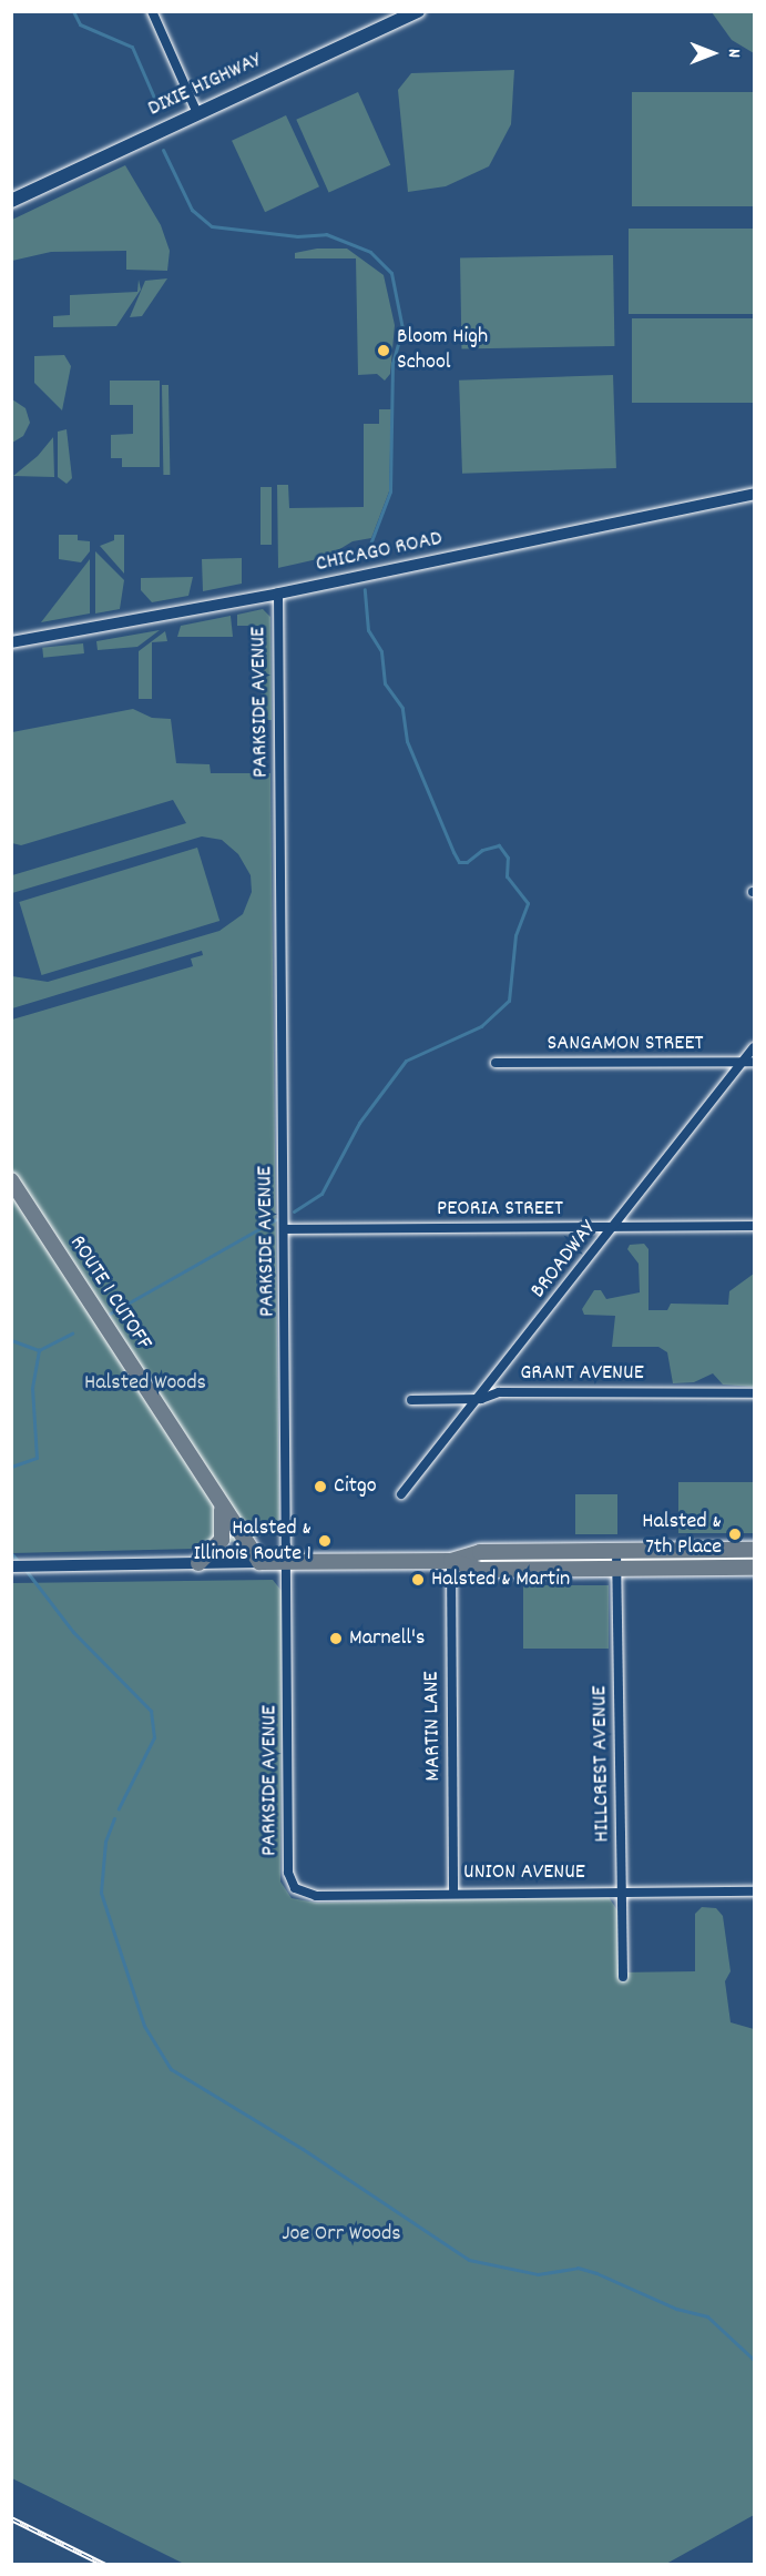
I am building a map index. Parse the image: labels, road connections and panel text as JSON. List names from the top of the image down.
{
  "streets": {
    "main road": ["DIXIE HIGHWAY", "ROUTE 1 CUTOFF"],
    "street": [
      "CHICAGO ROAD",
      "PARKSIDE AVENUE",
      "SANGAMON STREET",
      "PEORIA STREET",
      "BROADWAY",
      "GRANT AVENUE",
      "MARTIN LANE",
      "HILLCREST AVENUE",
      "UNION AVENUE"
    ]
  },
  "crossings": [
    ["CHICAGO ROAD", "PARKSIDE AVENUE"],
    ["PARKSIDE AVENUE", "PEORIA STREET"],
    ["PARKSIDE AVENUE", "UNION AVENUE"],
    ["SANGAMON STREET", "BROADWAY"],
    ["PEORIA STREET", "BROADWAY"],
    ["BROADWAY", "GRANT AVENUE"],
    ["MARTIN LANE", "UNION AVENUE"],
    ["HILLCREST AVENUE", "UNION AVENUE"]
  ],
  "parks": ["Halsted Woods", "Joe Orr Woods"],
  "places": [
    "Bloom High School",
    "Citgo",
    "Halsted & 7th Place",
    "Halsted & Illinois Route 1",
    "Halsted & Martin",
    "Marnell's"
  ],
  "north": "right"
}
